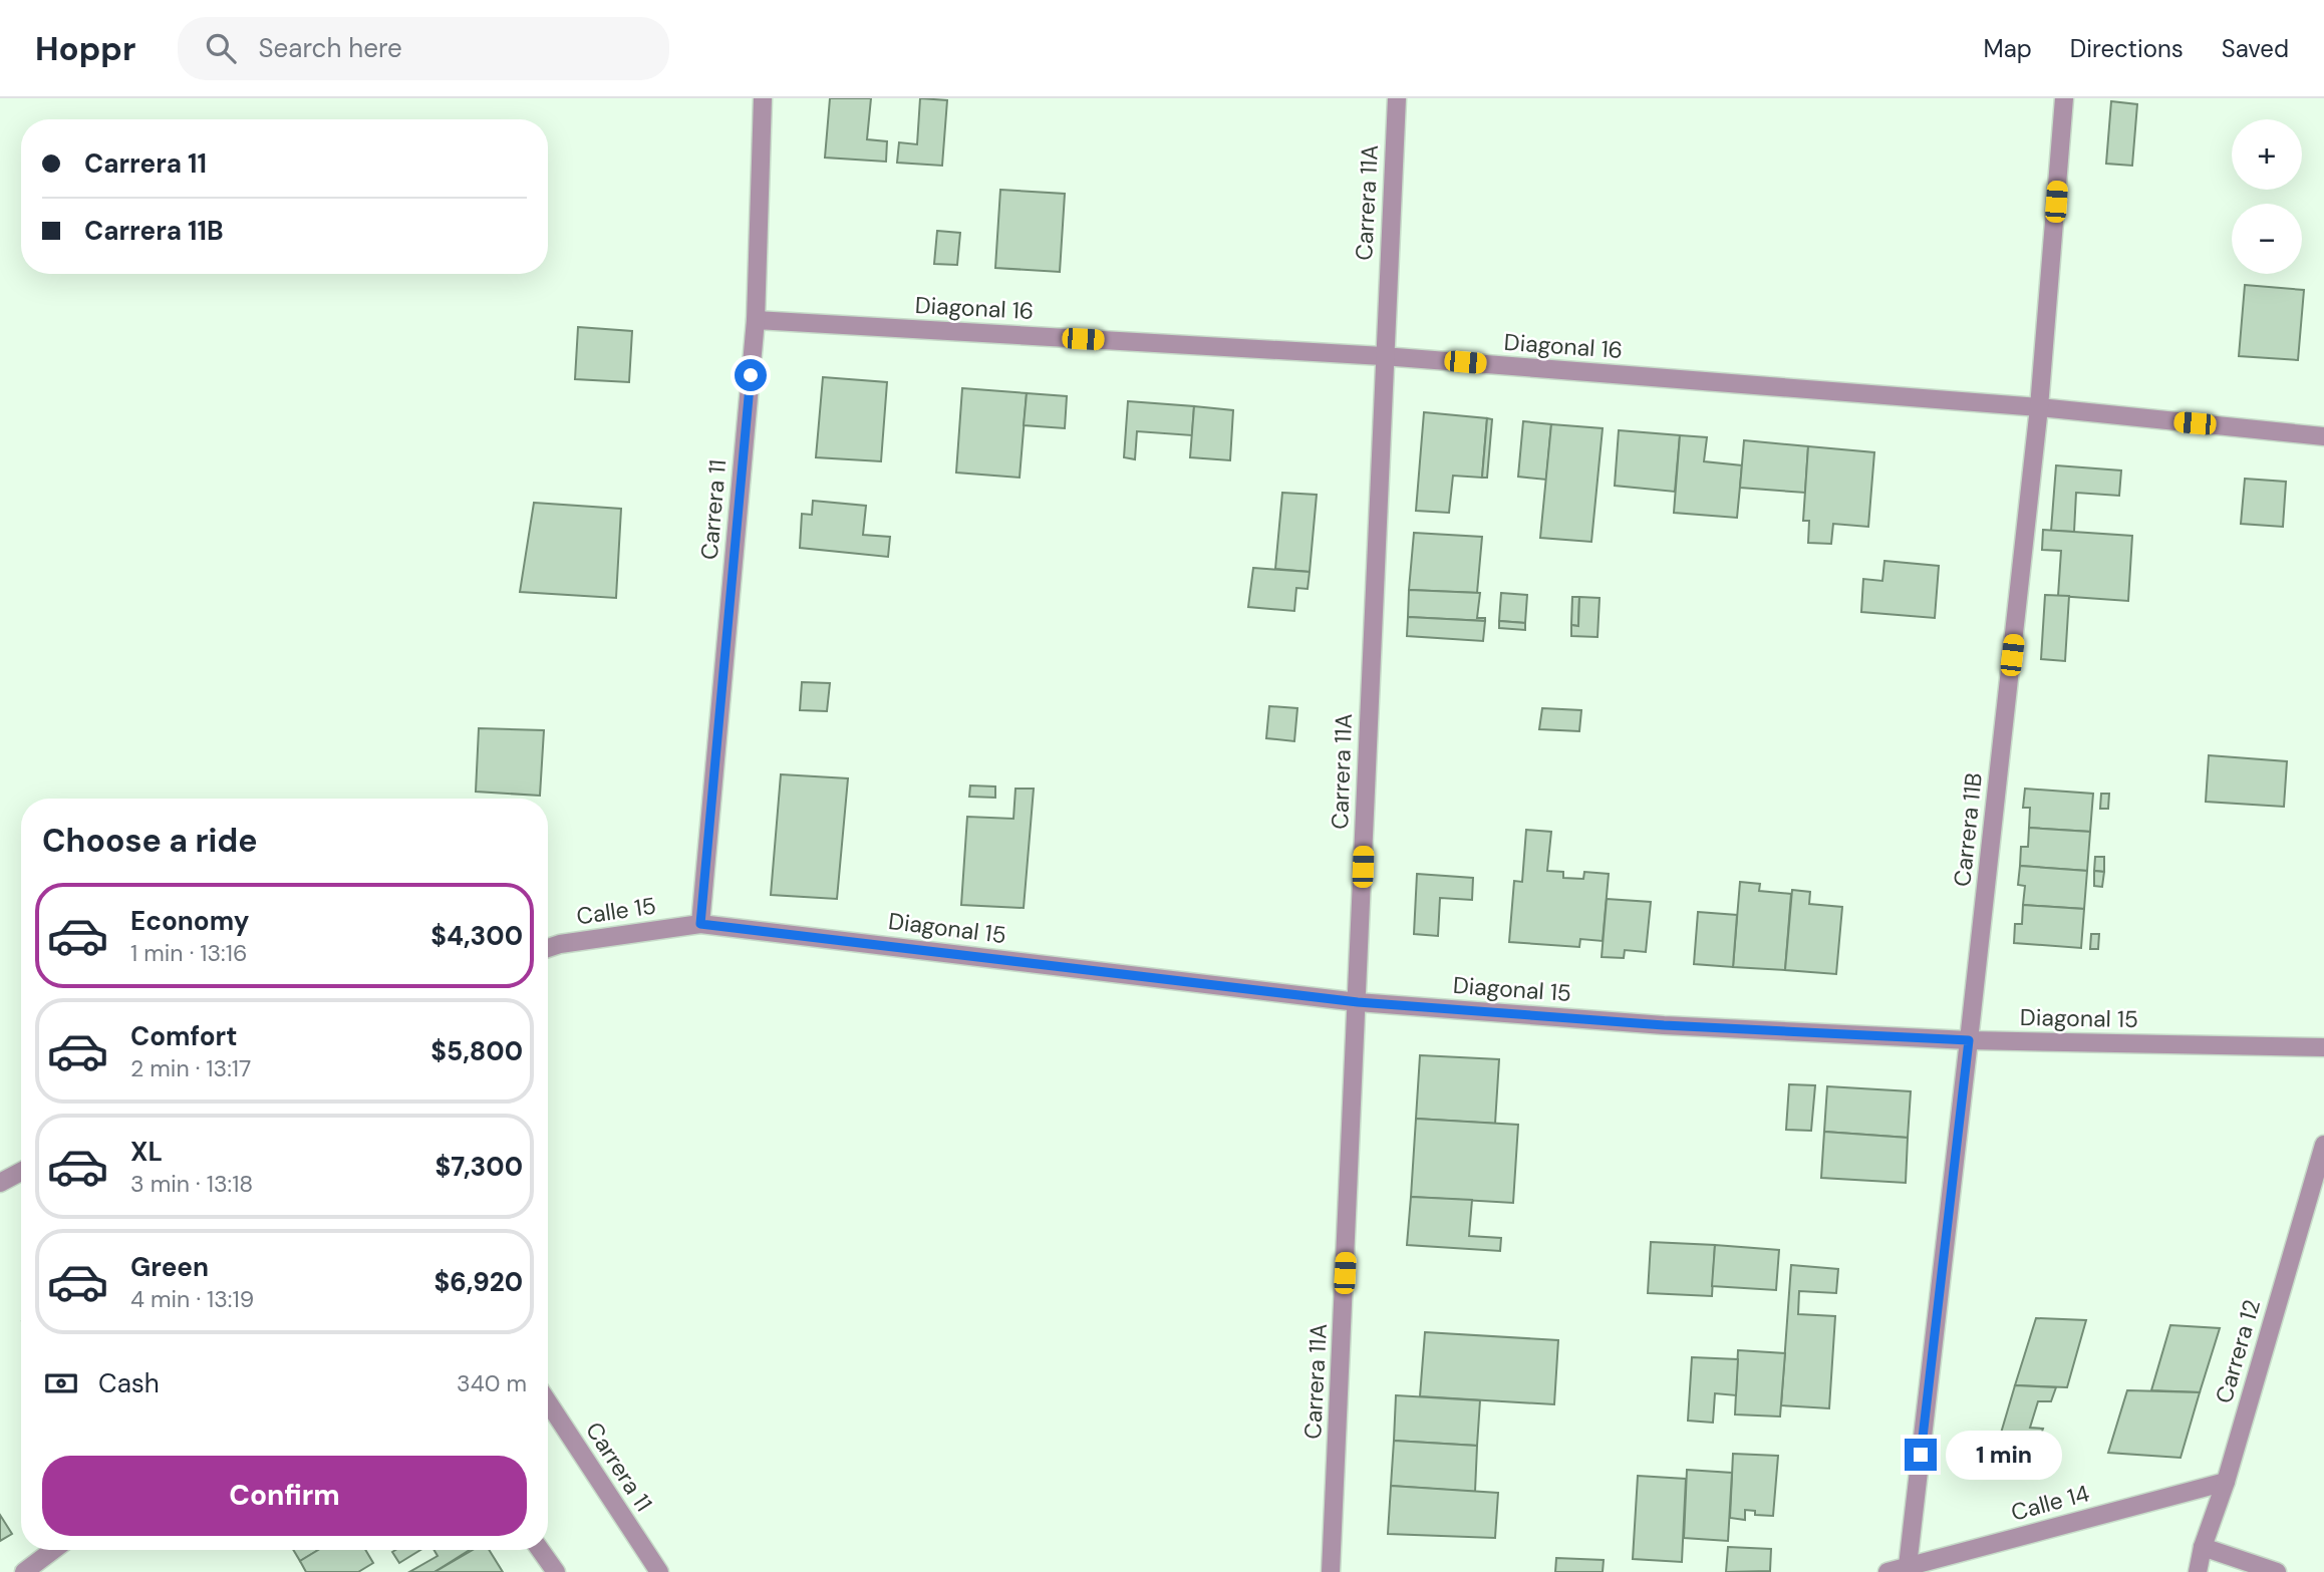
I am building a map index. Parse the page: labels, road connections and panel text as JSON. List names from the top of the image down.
{
  "streets": {
    "street": [
      "Carrera 11A",
      "Diagonal 16",
      "Carrera 11",
      "Carrera 11B",
      "Calle 15",
      "Diagonal 15",
      "Carrera 12",
      "Calle 14"
    ]
  },
  "crossings": [
    ["Carrera 11A", "Diagonal 16"],
    ["Carrera 11A", "Diagonal 15"],
    ["Diagonal 16", "Carrera 11"],
    ["Diagonal 16", "Carrera 11B"],
    ["Carrera 11", "Calle 15"],
    ["Carrera 11", "Diagonal 15"],
    ["Carrera 11B", "Diagonal 15"],
    ["Carrera 11B", "Calle 14"],
    ["Calle 15", "Diagonal 15"],
    ["Carrera 12", "Calle 14"]
  ],
  "page": {
    "header": "Hoppr",
    "search": "Search here",
    "nav": ["Map", "Directions", "Saved"],
    "map_buttons": ["+", "−"],
    "banner": ["Carrera 11", "Carrera 11B"],
    "heading": "Choose a ride",
    "list": [
      {
        "name": "Economy",
        "note": "1 min · 13:16",
        "value": "$4,300"
      },
      {
        "name": "Comfort",
        "note": "2 min · 13:17",
        "value": "$5,800"
      },
      {
        "name": "XL",
        "note": "3 min · 13:18",
        "value": "$7,300"
      },
      {
        "name": "Green",
        "note": "4 min · 13:19",
        "value": "$6,920"
      }
    ],
    "pay": ["Cash", "340 m"],
    "bubble": "1 min",
    "buttons": "Confirm"
  }
}
